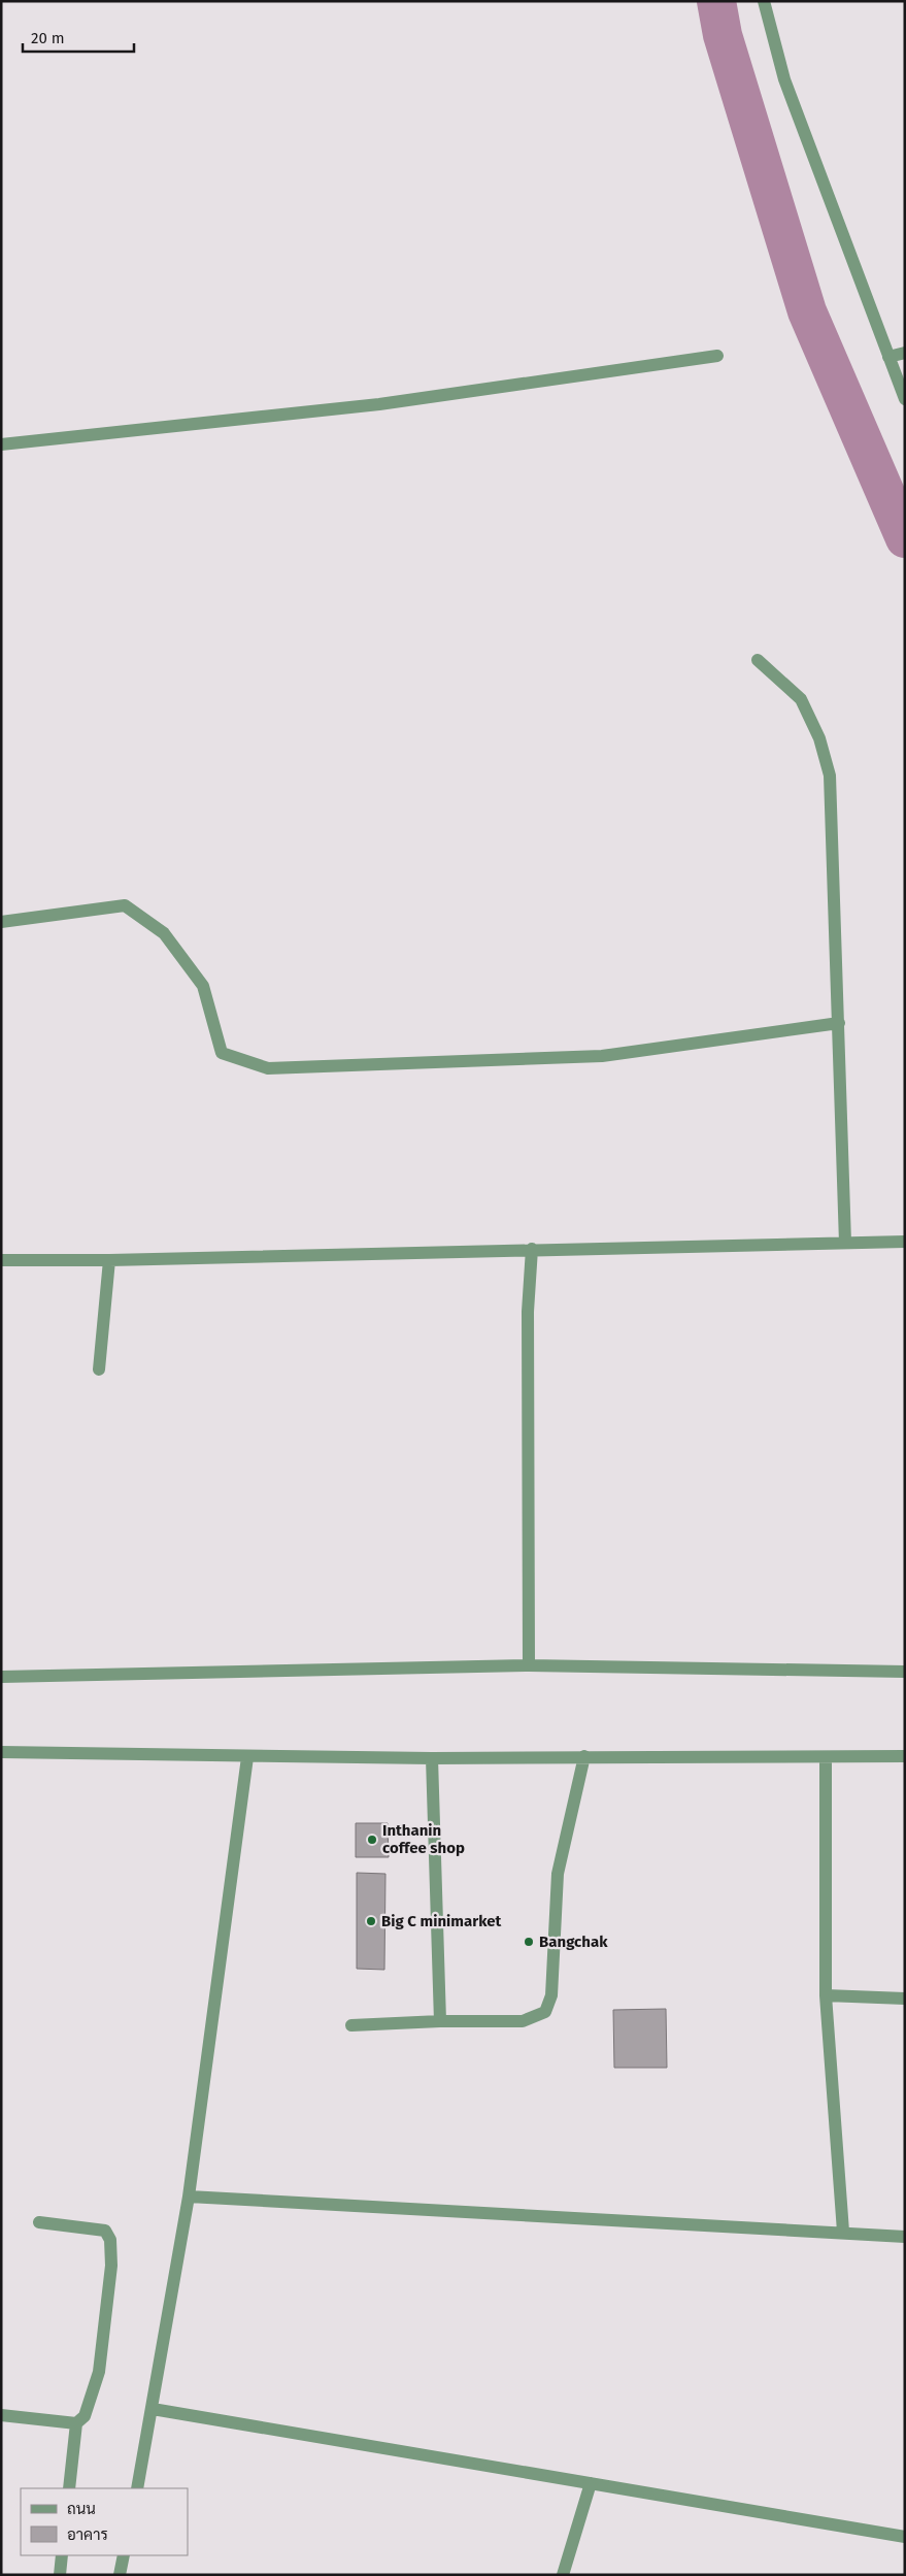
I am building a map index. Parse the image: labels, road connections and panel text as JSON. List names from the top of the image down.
{
  "places": ["Inthanin coffee shop", "Big C minimarket", "Bangchak"],
  "legend": ["ถนน", "อาคาร"],
  "scale_bar": "20 m"
}
